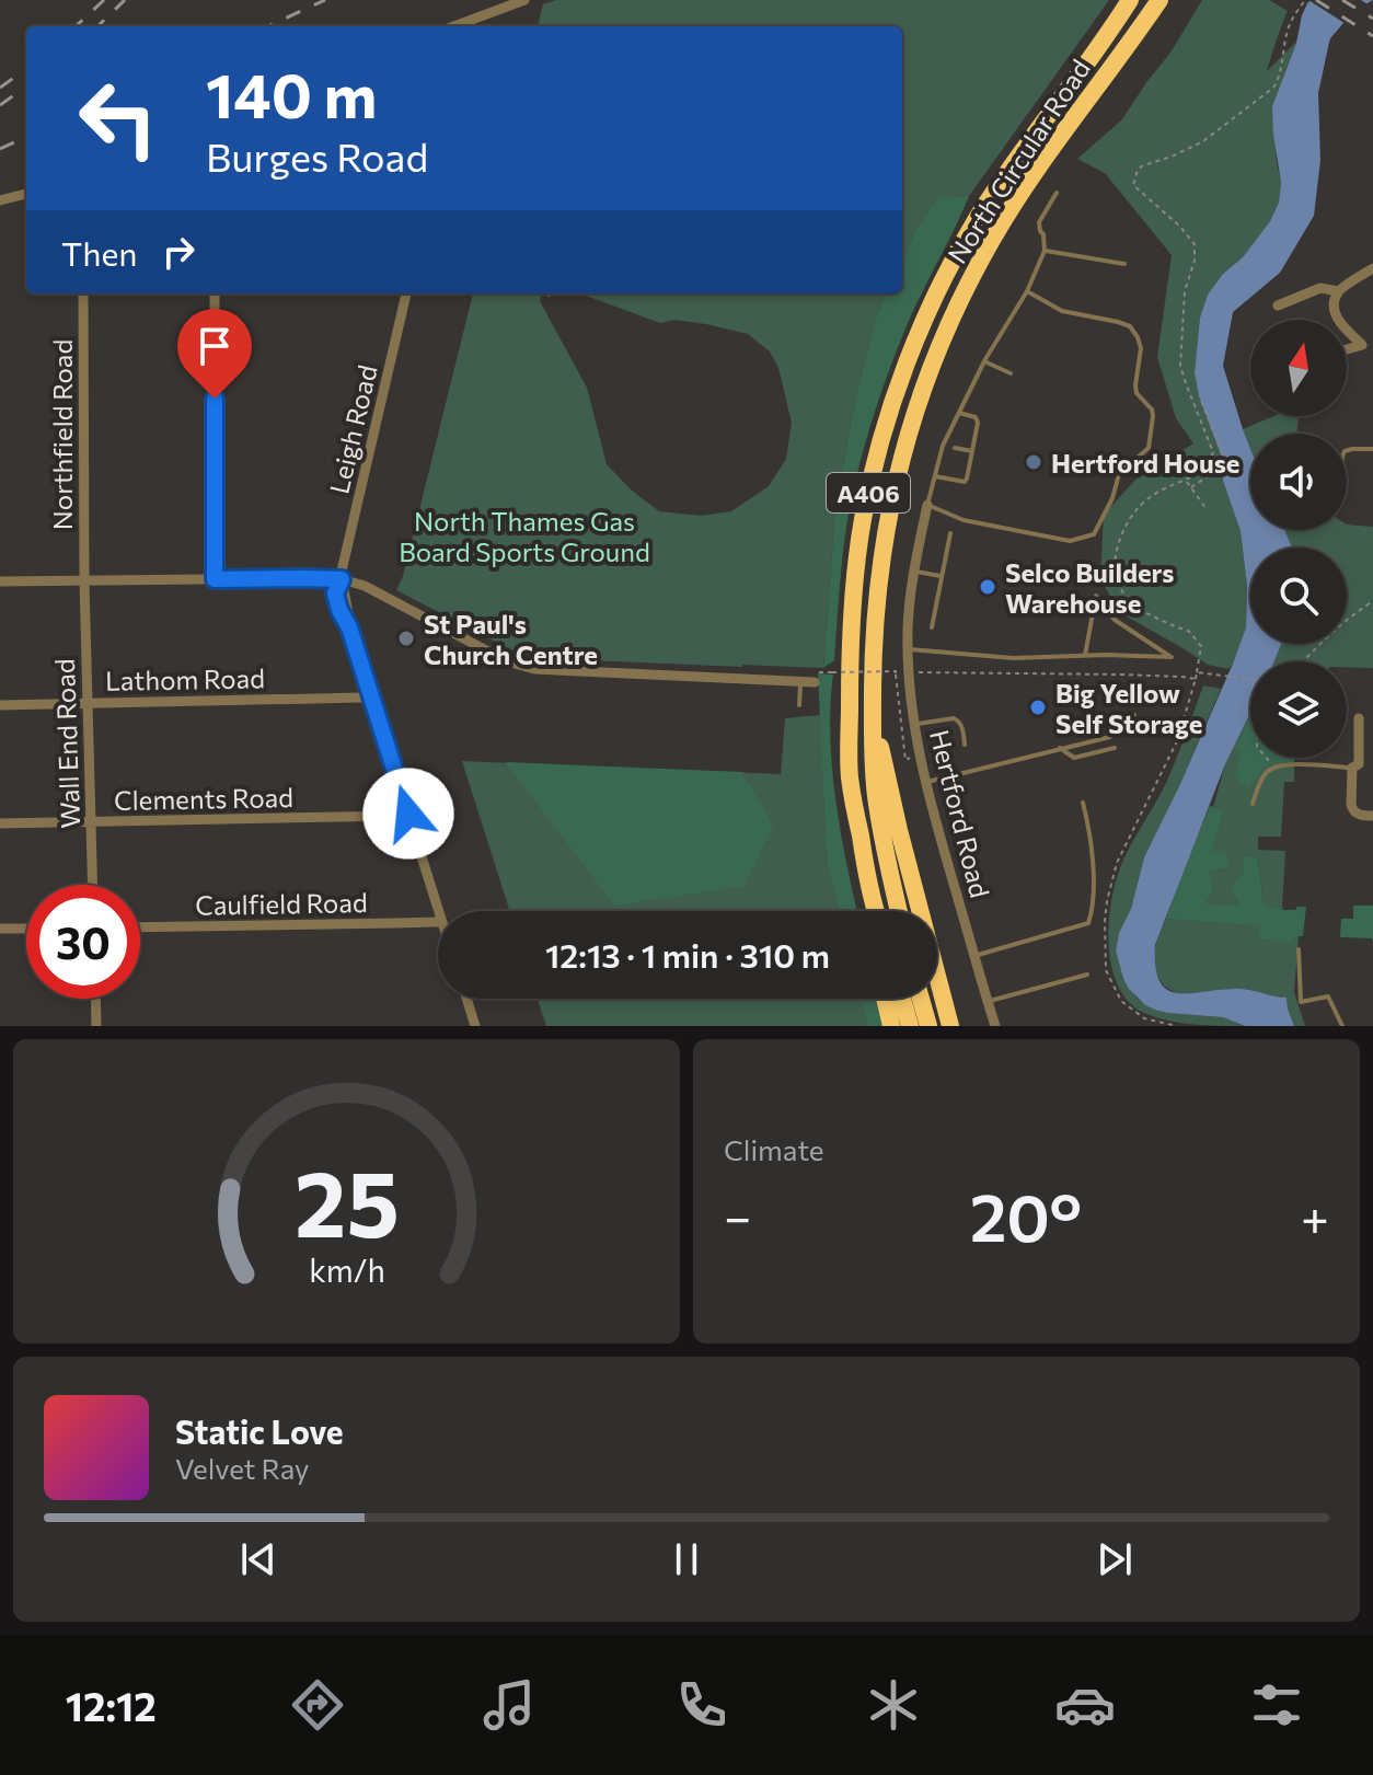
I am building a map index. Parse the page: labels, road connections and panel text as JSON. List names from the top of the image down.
{
  "streets": {
    "highway": ["North Circular Road", "A406"],
    "street": [
      "Leigh Road",
      "Northfield Road",
      "Lathom Road",
      "Wall End Road",
      "Clements Road",
      "Hertford Road",
      "Caulfield Road"
    ]
  },
  "crossings": [
    ["North Circular Road", "A406"],
    ["Leigh Road", "Lathom Road"],
    ["Leigh Road", "Clements Road"],
    ["Northfield Road", "Wall End Road"],
    ["Lathom Road", "Wall End Road"],
    ["Wall End Road", "Clements Road"]
  ],
  "parks": ["North Thames Gas Board Sports Ground"],
  "places": [
    "Hertford House",
    "Selco Builders Warehouse",
    "St Paul's Church Centre",
    "Big Yellow Self Storage"
  ],
  "north": "top",
  "page": {
    "turn": ["140 m", "Burges Road"],
    "then": "Then",
    "limit": "30",
    "trip": "12:13 · 1 min · 310 m",
    "tile": "Climate",
    "heat": ["−", "20°", "+"],
    "song": ["Static Love", "Velvet Ray"],
    "tabs": "12:12",
    "gauge": ["25", "km/h"]
  }
}
